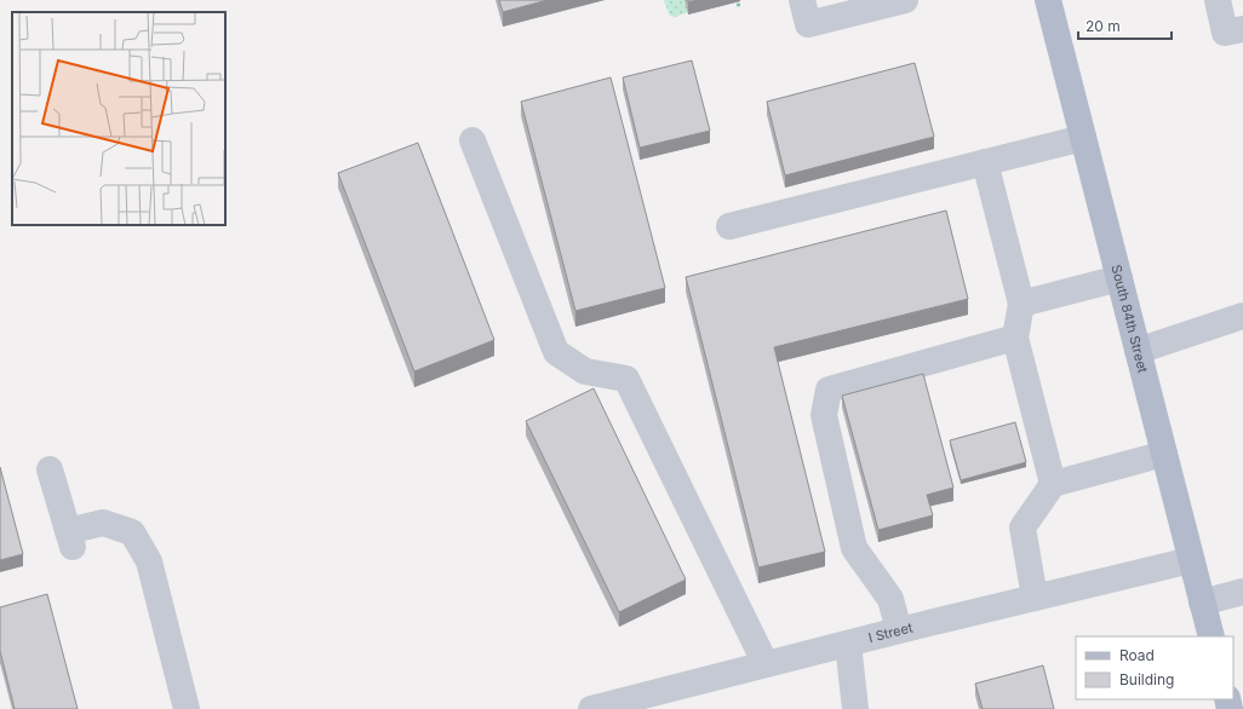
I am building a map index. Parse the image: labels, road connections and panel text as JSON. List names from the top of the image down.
{
  "streets": {
    "main road": ["South 84th Street"],
    "street": ["I Street"]
  },
  "crossings": [
    ["South 84th Street", "I Street"]
  ],
  "legend": ["Road", "Building"],
  "scale_bar": "20 m"
}
